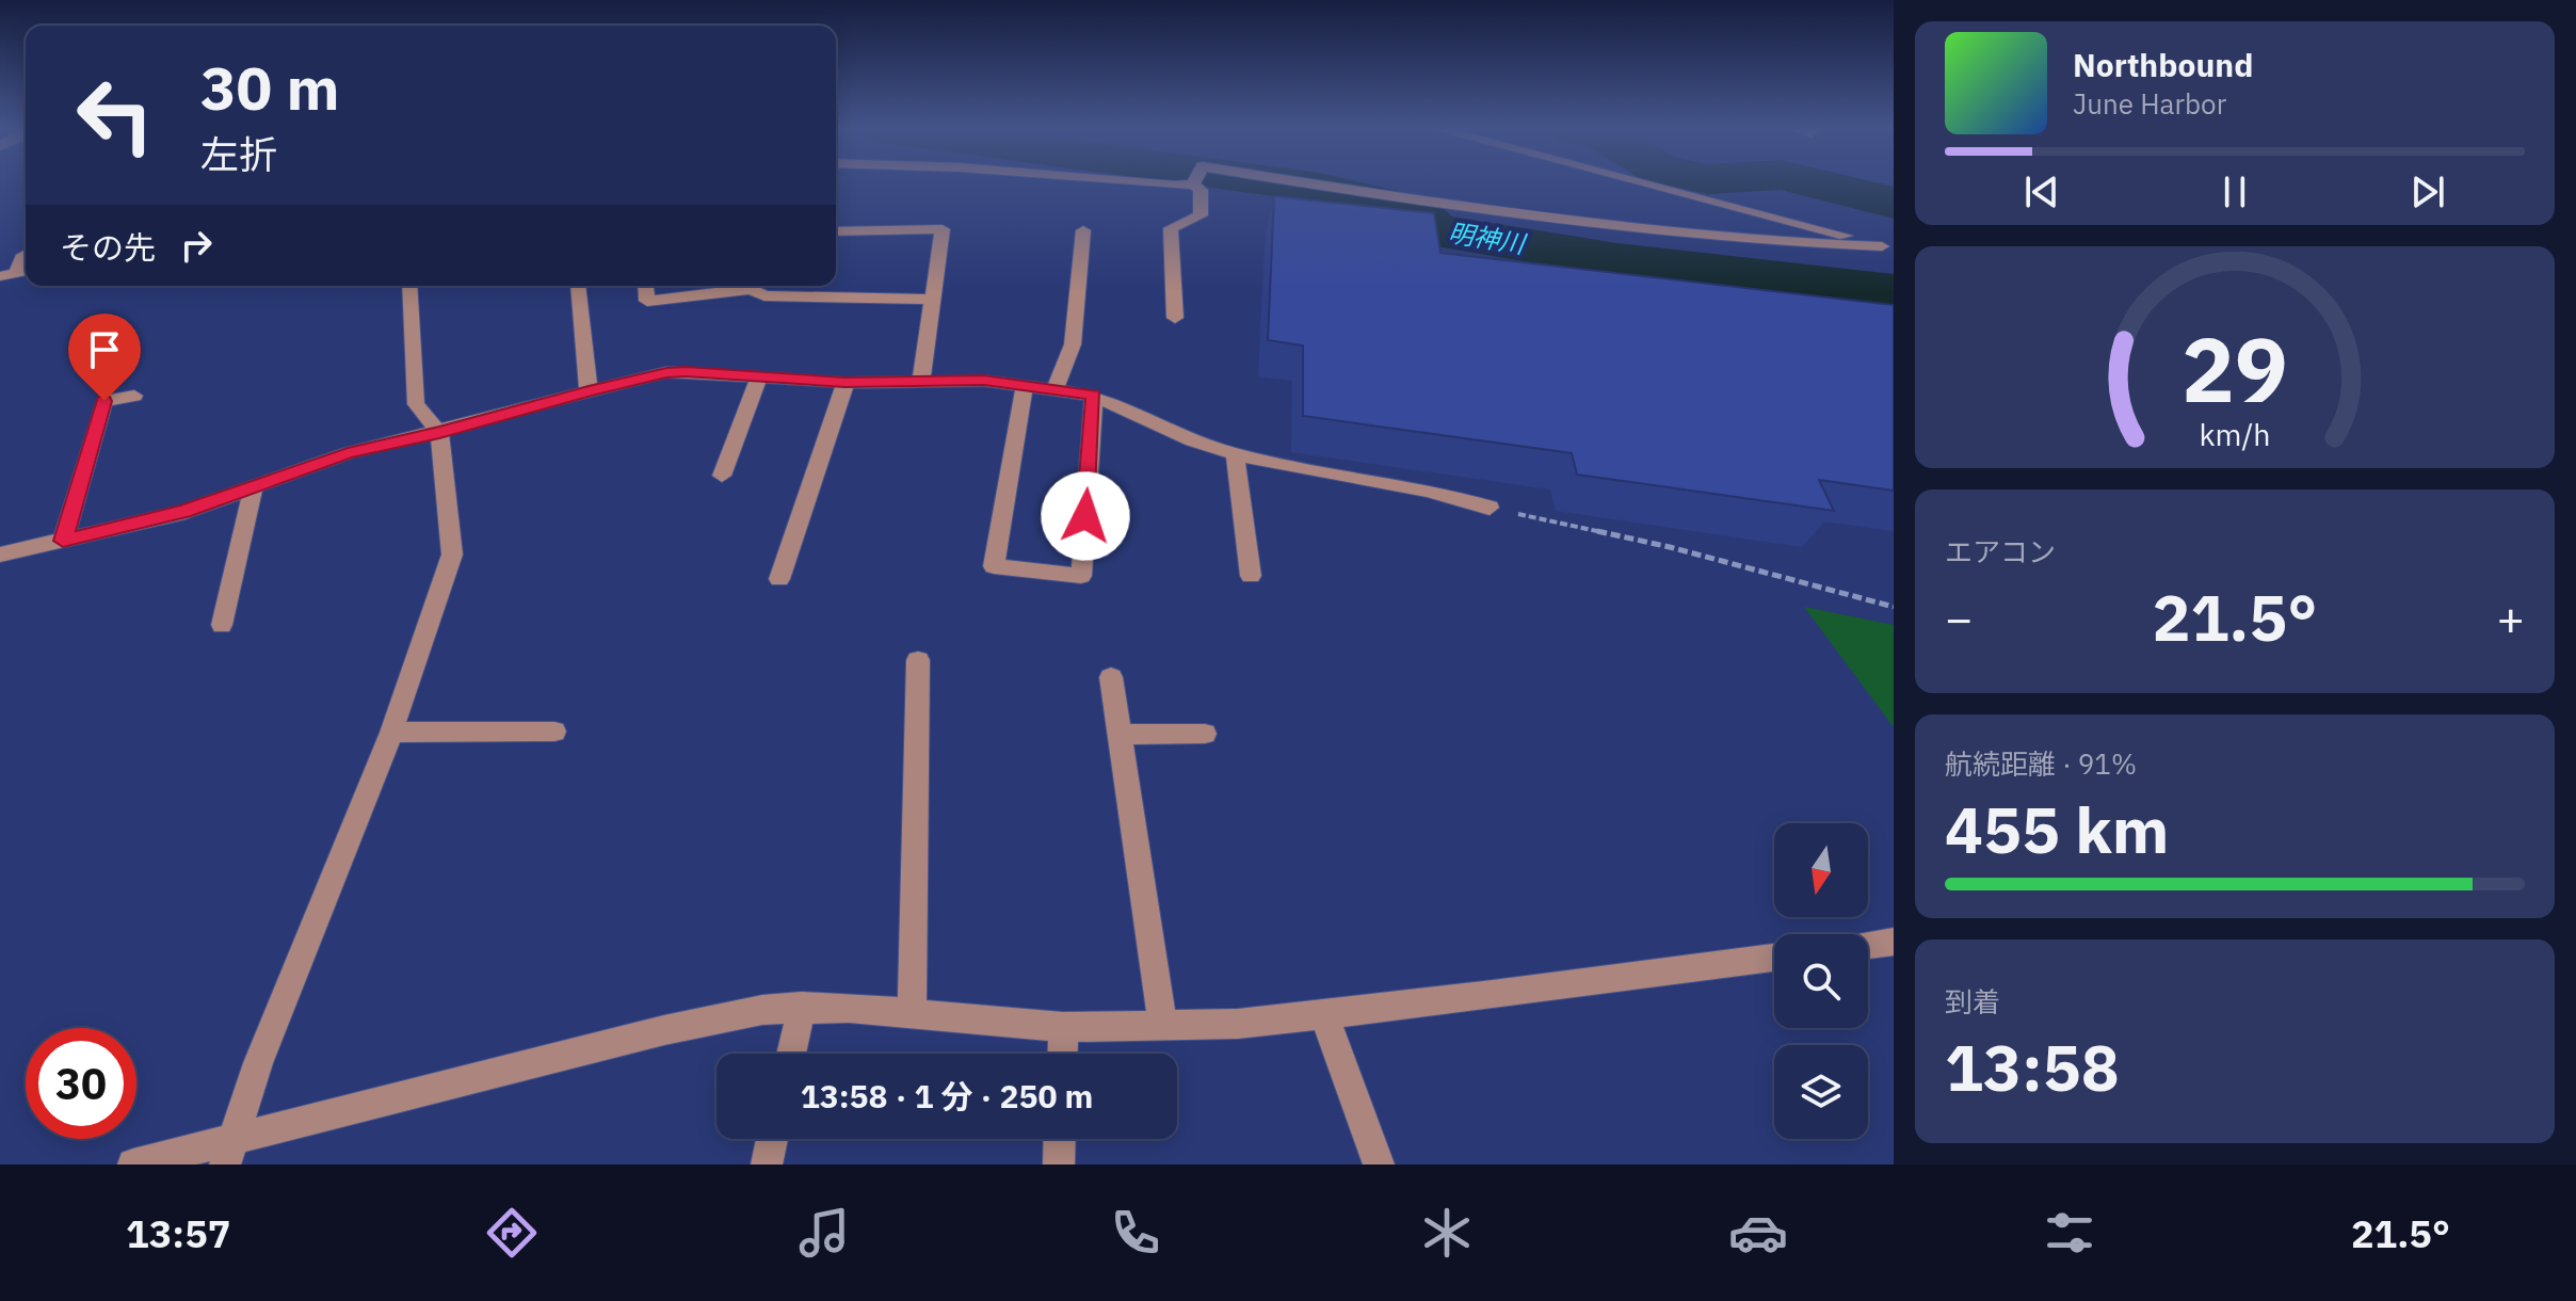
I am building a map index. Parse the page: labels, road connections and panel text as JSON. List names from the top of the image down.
{
  "water": ["明神川"],
  "north": "bottom",
  "page": {
    "turn": ["30 m", "左折"],
    "song": ["Northbound", "June Harbor"],
    "then": "その先",
    "tile": [
      "エアコン",
      ["航続距離 · 91%", "455 km"],
      ["到着", "13:58"]
    ],
    "heat": ["−", "21.5°", "+"],
    "limit": "30",
    "trip": "13:58 · 1 分 · 250 m",
    "tabs": ["13:57", "21.5°"],
    "gauge": ["29", "km/h"]
  }
}
